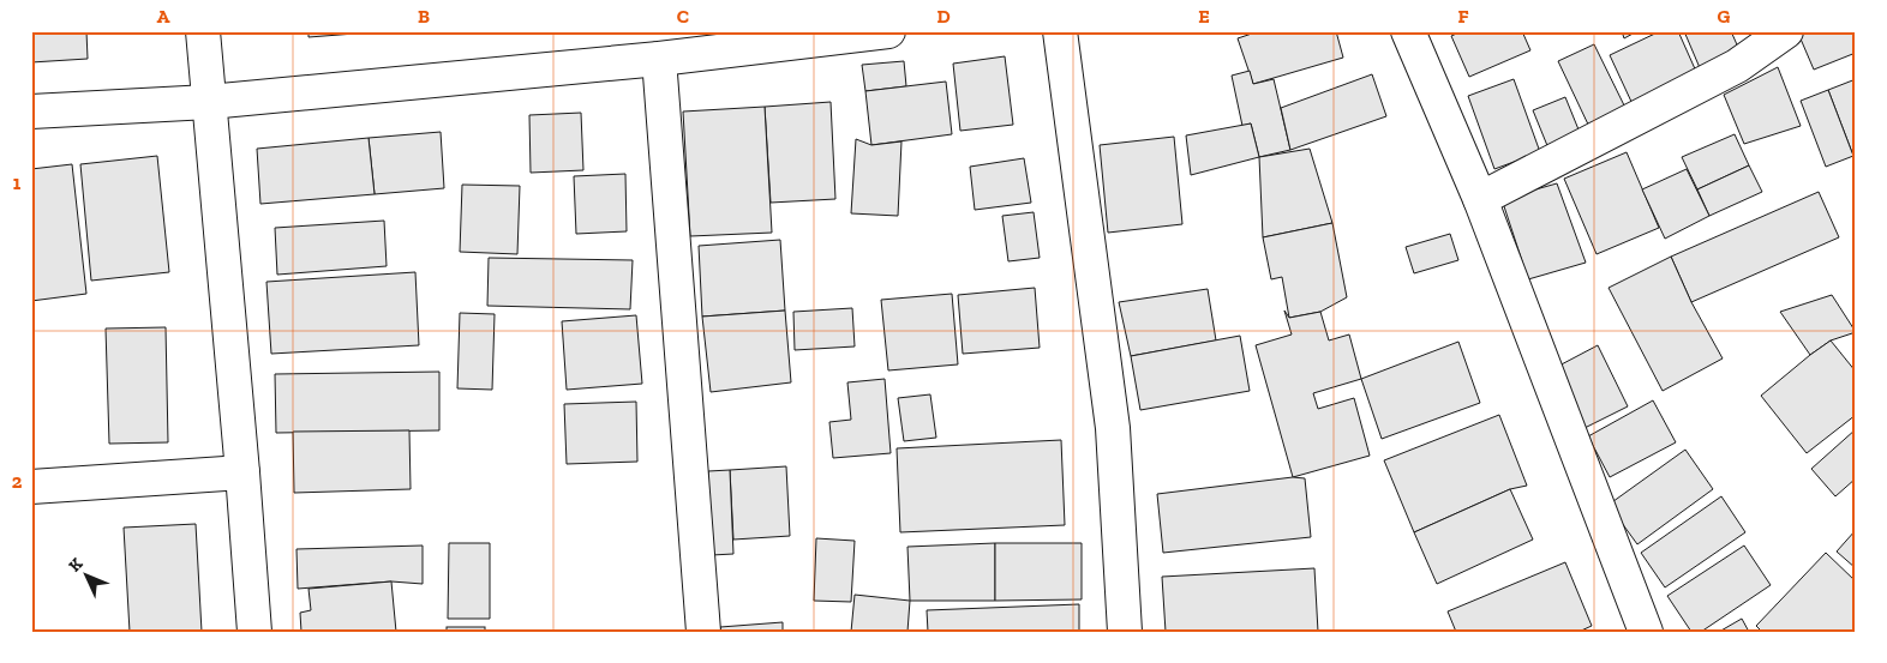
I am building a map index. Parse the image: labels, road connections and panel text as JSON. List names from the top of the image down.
{
  "north": "top left",
  "grid": {
    "columns": [
      "A",
      "B",
      "C",
      "D",
      "E",
      "F",
      "G"
    ],
    "rows": ["1", "2"]
  }
}
